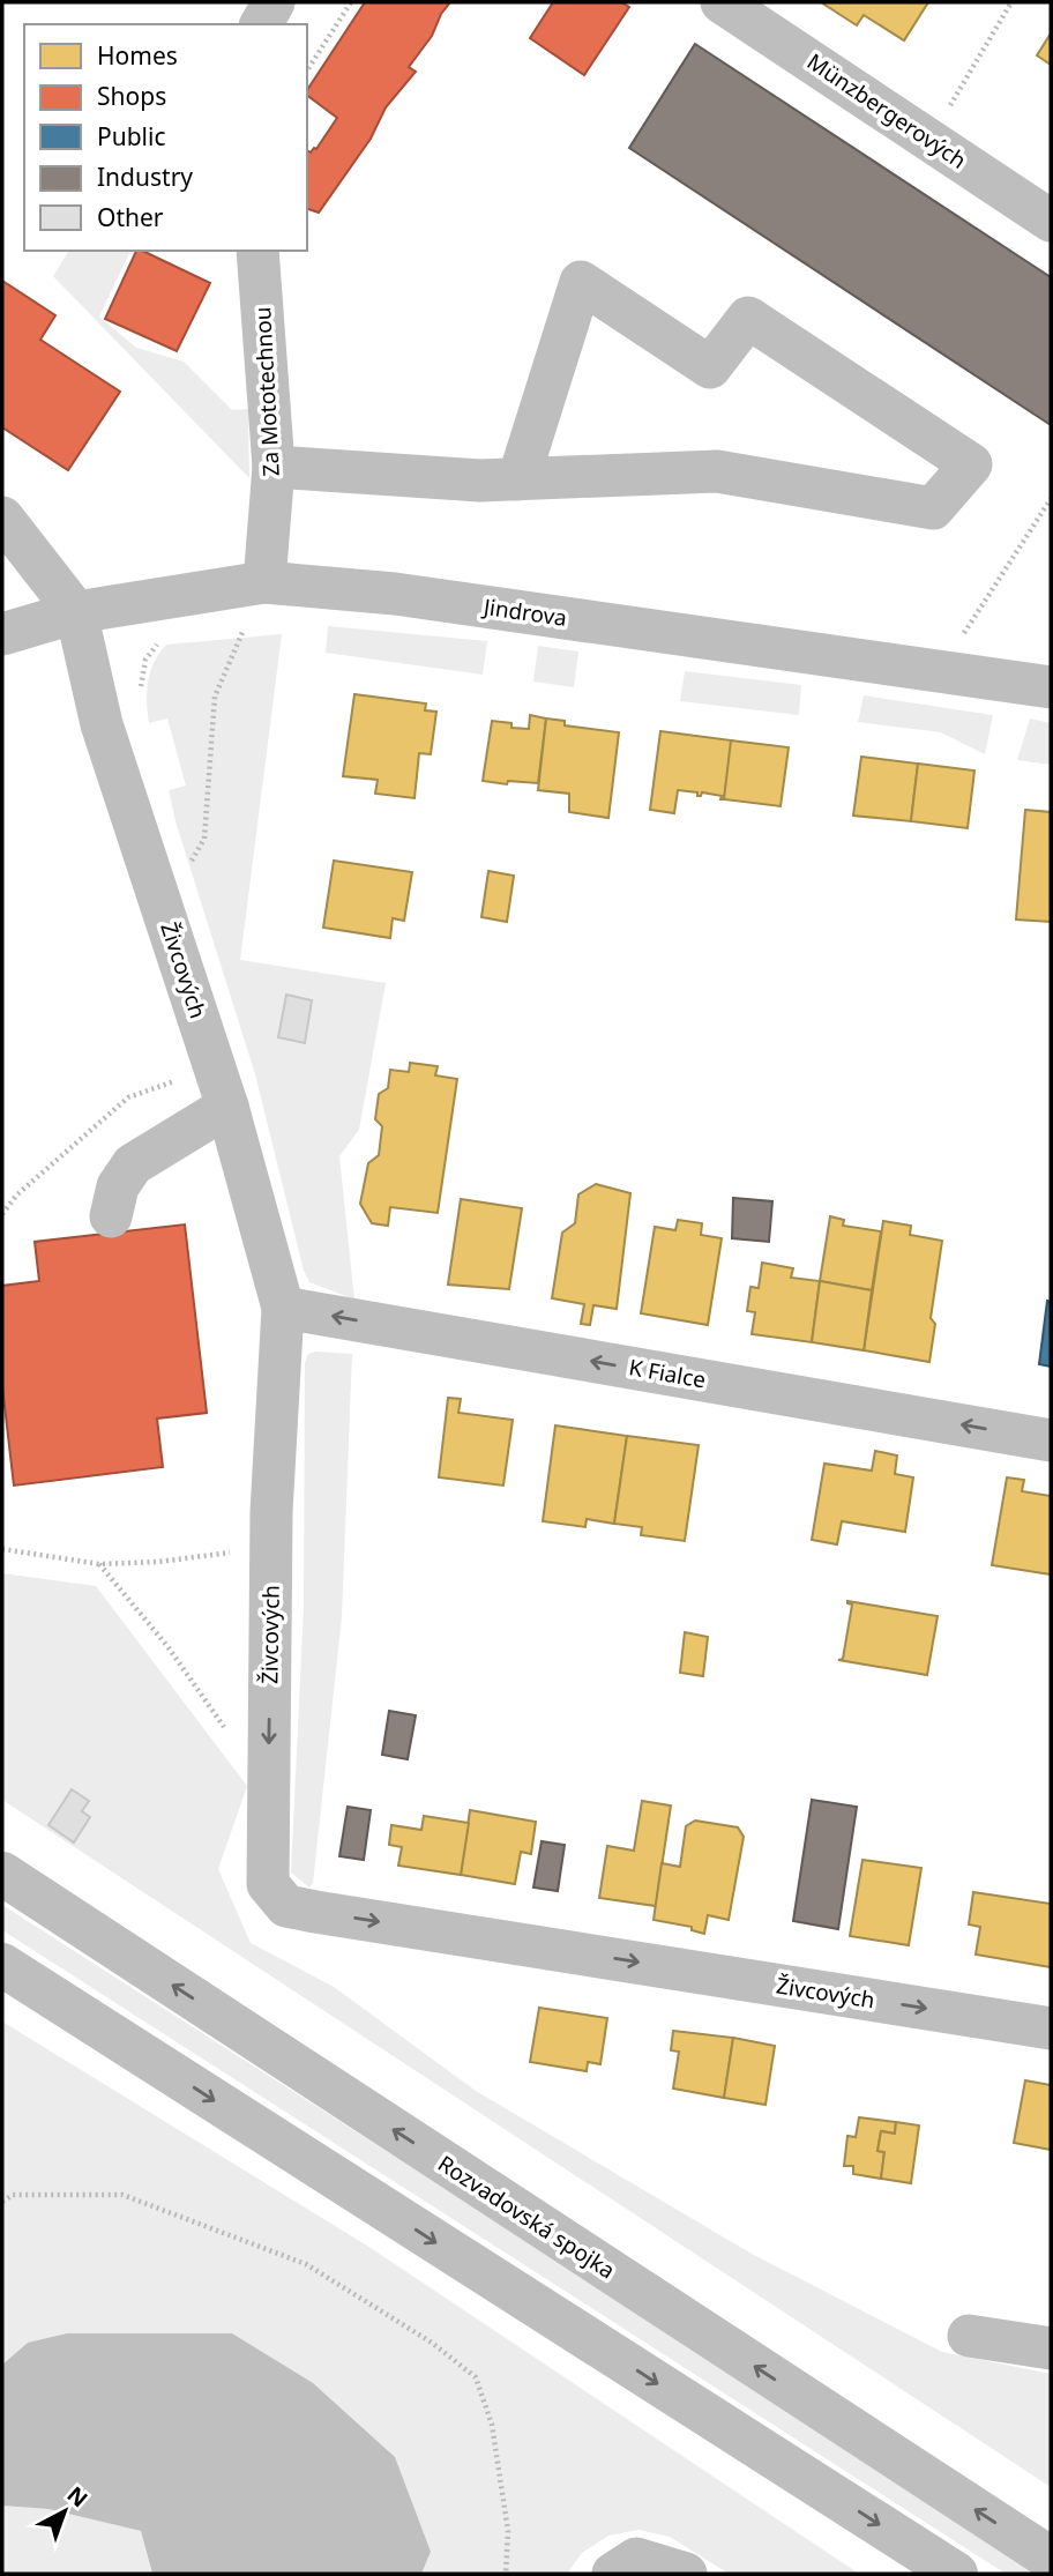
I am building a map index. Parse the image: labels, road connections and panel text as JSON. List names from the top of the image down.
{
  "streets": {
    "highway": ["Rozvadovská spojka"],
    "street": [
      "Münzbergerových",
      "Za Mototechnou",
      "Jindrova",
      "Živcových",
      "K Fialce"
    ]
  },
  "crossings": [
    ["Za Mototechnou", "Jindrova"],
    ["Jindrova", "Živcových"],
    ["Živcových", "K Fialce"]
  ],
  "one_way": ["K Fialce"],
  "legend": [
    "Homes",
    "Shops",
    "Public",
    "Industry",
    "Other"
  ],
  "north": "top right"
}
